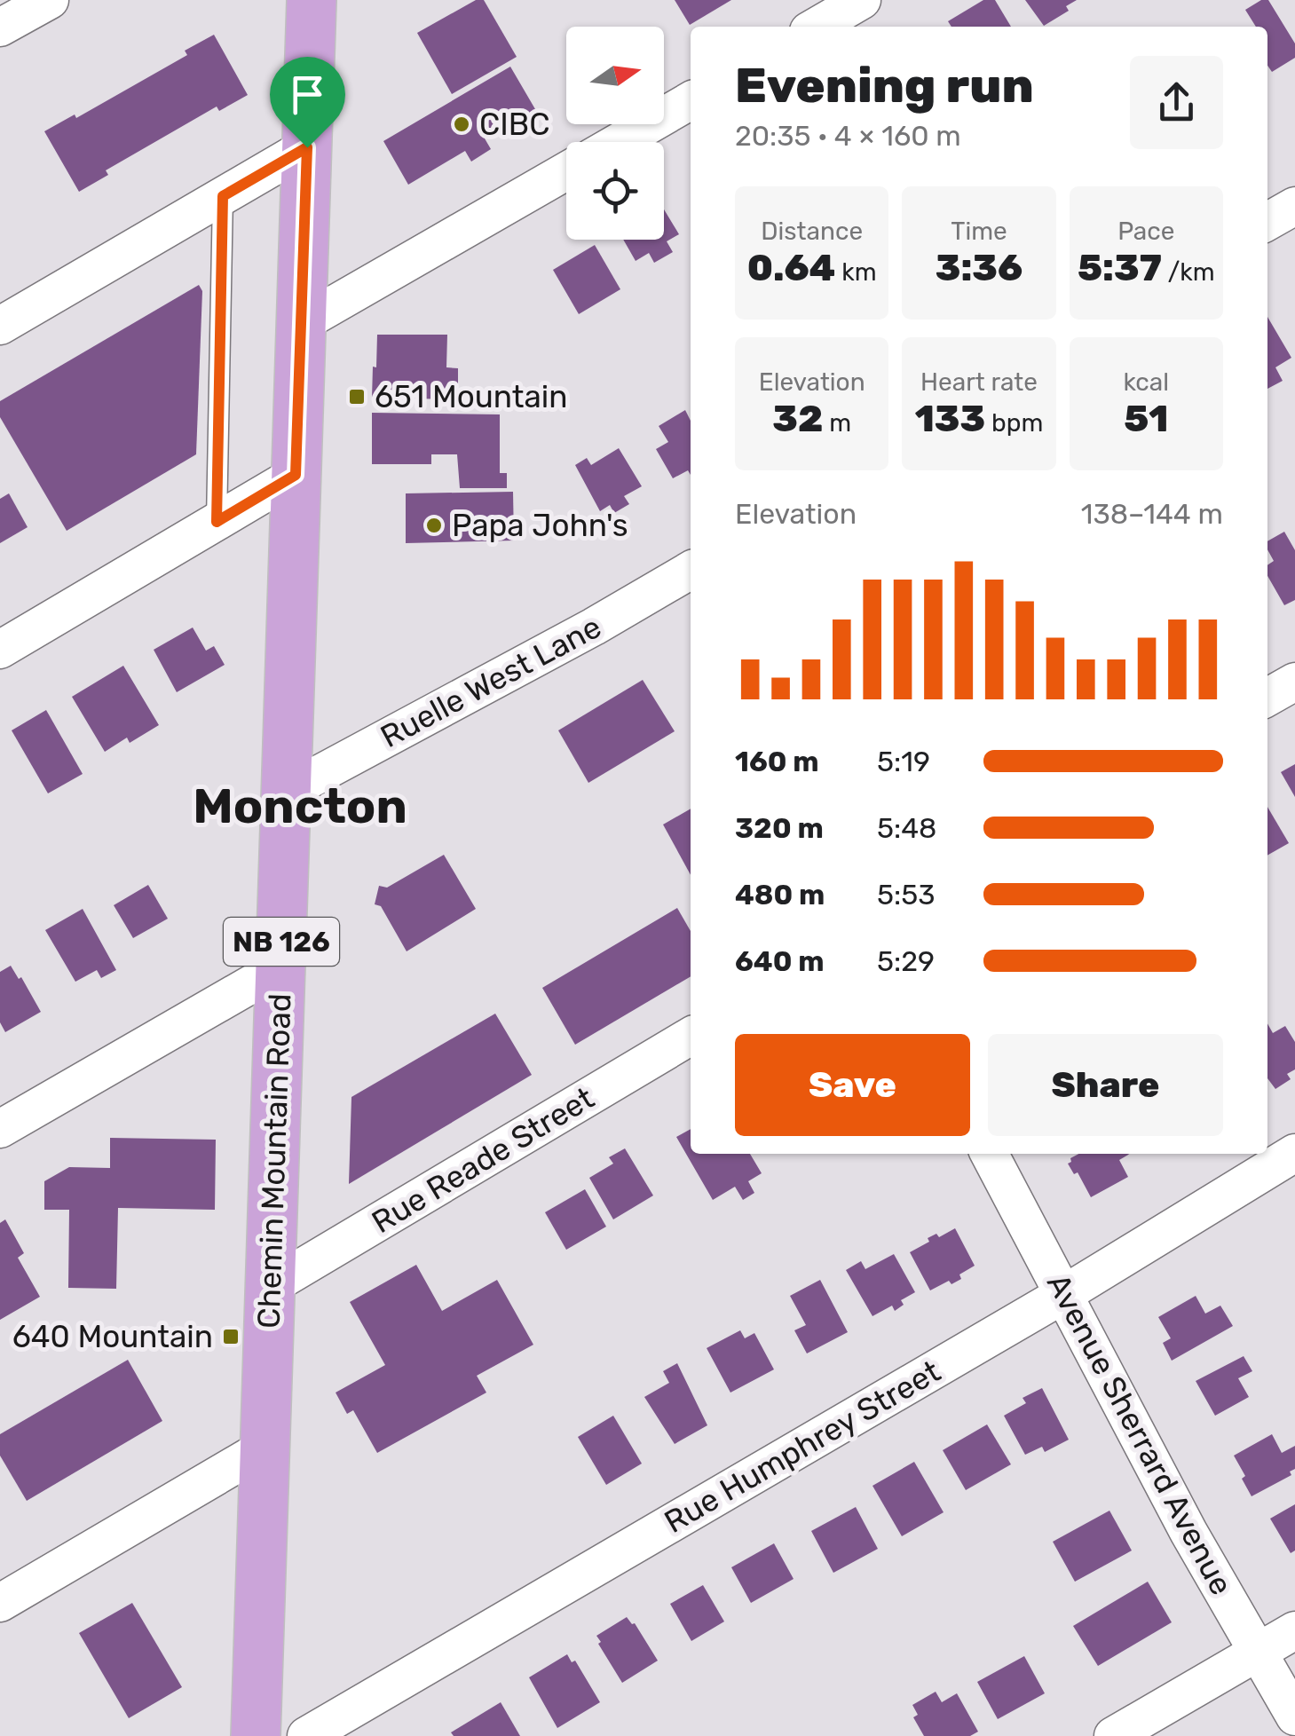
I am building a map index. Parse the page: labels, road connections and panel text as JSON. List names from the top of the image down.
{
  "streets": {
    "main road": ["NB 126", "Chemin Mountain Road"],
    "street": [
      "Ruelle West Lane",
      "Rue Reade Street",
      "Avenue Sherrard Avenue",
      "Rue Humphrey Street"
    ]
  },
  "crossings": [
    ["Ruelle West Lane", "Chemin Mountain Road"],
    ["Rue Reade Street", "Chemin Mountain Road"],
    ["Avenue Sherrard Avenue", "Rue Humphrey Street"]
  ],
  "districts": ["Moncton"],
  "places": {
    "other": ["CIBC", "Papa John's"],
    "transit": ["651 Mountain", "640 Mountain"]
  },
  "north": "right",
  "page": {
    "heading": ["Evening run", "20:35 · 4 × 160 m"],
    "stats": [
      ["Distance", "0.64 km"],
      ["Time", "3:36"],
      ["Pace", "5:37 /km"],
      ["Elevation", "32 m"],
      ["Heart rate", "133 bpm"],
      ["kcal", "51"]
    ],
    "chart": ["Elevation", "138–144 m"],
    "list": [
      {
        "name": "160 m",
        "note": "5:19"
      },
      {
        "name": "320 m",
        "note": "5:48"
      },
      {
        "name": "480 m",
        "note": "5:53"
      },
      {
        "name": "640 m",
        "note": "5:29"
      }
    ],
    "buttons": ["Save", "Share"]
  }
}
